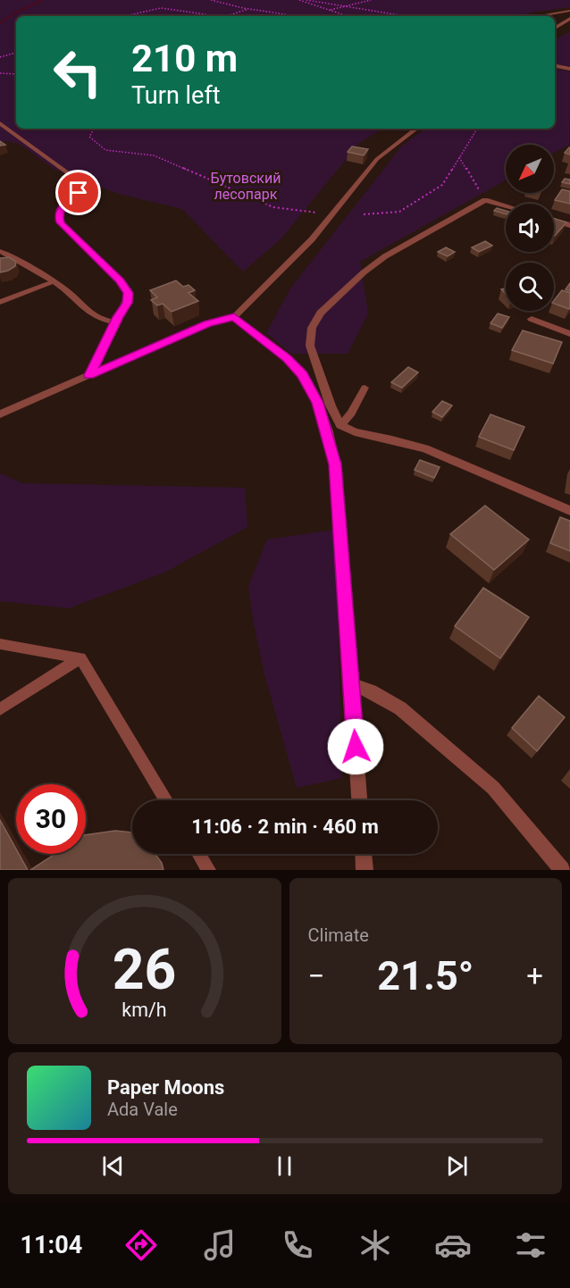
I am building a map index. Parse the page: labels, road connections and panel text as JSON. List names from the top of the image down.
{
  "parks": ["Бутовский лесопарк"],
  "north": "bottom left",
  "page": {
    "turn": ["210 m", "Turn left"],
    "limit": "30",
    "trip": "11:06 · 2 min · 460 m",
    "tile": "Climate",
    "heat": ["−", "21.5°", "+"],
    "song": ["Paper Moons", "Ada Vale"],
    "tabs": "11:04",
    "gauge": ["26", "km/h"]
  }
}
